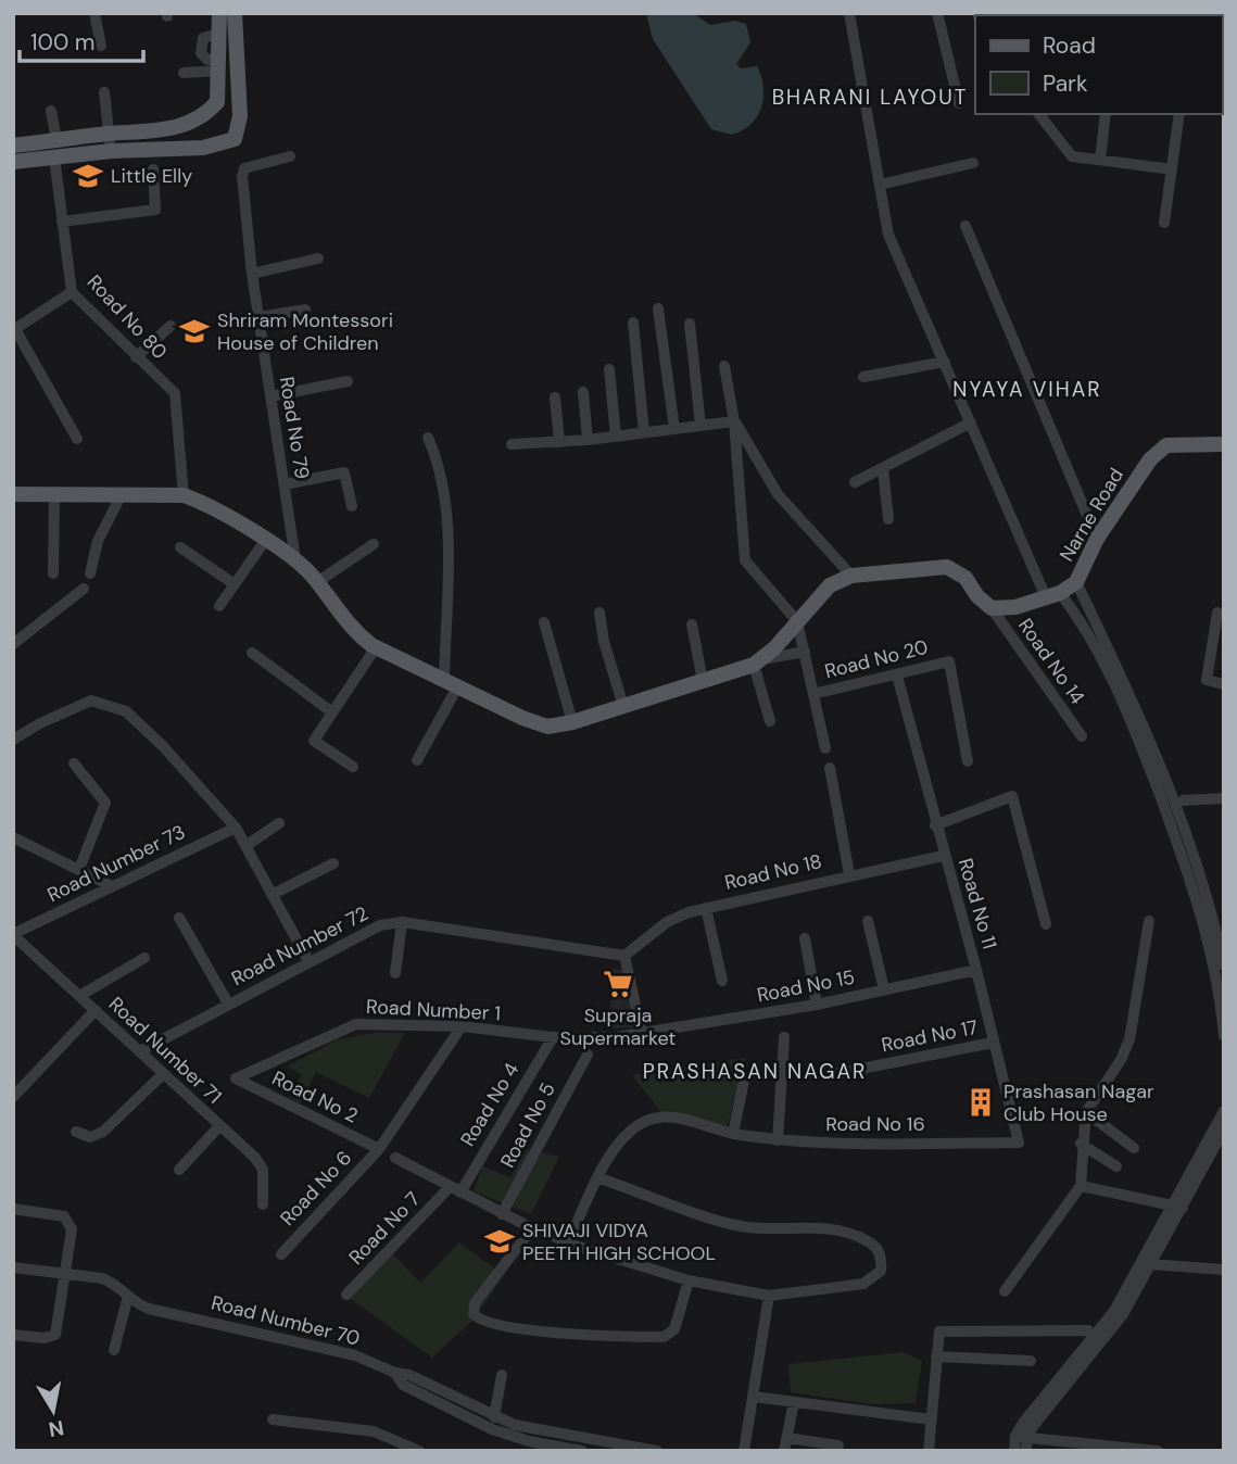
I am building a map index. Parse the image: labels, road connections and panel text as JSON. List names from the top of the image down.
{
  "streets": {
    "main road": ["Narne Road"],
    "street": [
      "Road No 80",
      "Road No 79",
      "Road No 20",
      "Road No 14",
      "Road Number 73",
      "Road No 18",
      "Road No 11",
      "Road Number 72",
      "Road No 15",
      "Road Number 1",
      "Road No 17",
      "Road Number 71",
      "Road No 2",
      "Road No 4",
      "Road No 16",
      "Road No 5",
      "Road No 6",
      "Road No 7",
      "Road Number 70"
    ]
  },
  "crossings": [
    ["Narne Road", "Road No 14"],
    ["Road No 20", "Road No 11"],
    ["Road Number 73", "Road Number 71"],
    ["Road No 18", "Road No 11"],
    ["Road No 18", "Road Number 72"],
    ["Road No 11", "Road No 15"],
    ["Road No 11", "Road No 17"],
    ["Road No 11", "Road No 16"],
    ["Road Number 72", "Road Number 71"],
    ["Road No 15", "Road Number 1"],
    ["Road Number 1", "Road No 2"],
    ["Road Number 1", "Road No 4"],
    ["Road Number 1", "Road No 6"],
    ["Road No 2", "Road No 6"],
    ["Road No 4", "Road No 7"]
  ],
  "districts": ["BHARANI LAYOUT", "NYAYA VIHAR", "PRASHASAN NAGAR"],
  "places": {
    "school or university": ["Little Elly", "Shriram Montessori House of Children", "SHIVAJI VIDYA PEETH HIGH SCHOOL"],
    "supermarket": ["Supraja Supermarket"],
    "building": ["Prashasan Nagar Club House"]
  },
  "legend": ["Road", "Park"],
  "scale_bar": "100 m",
  "north": "bottom"
}
